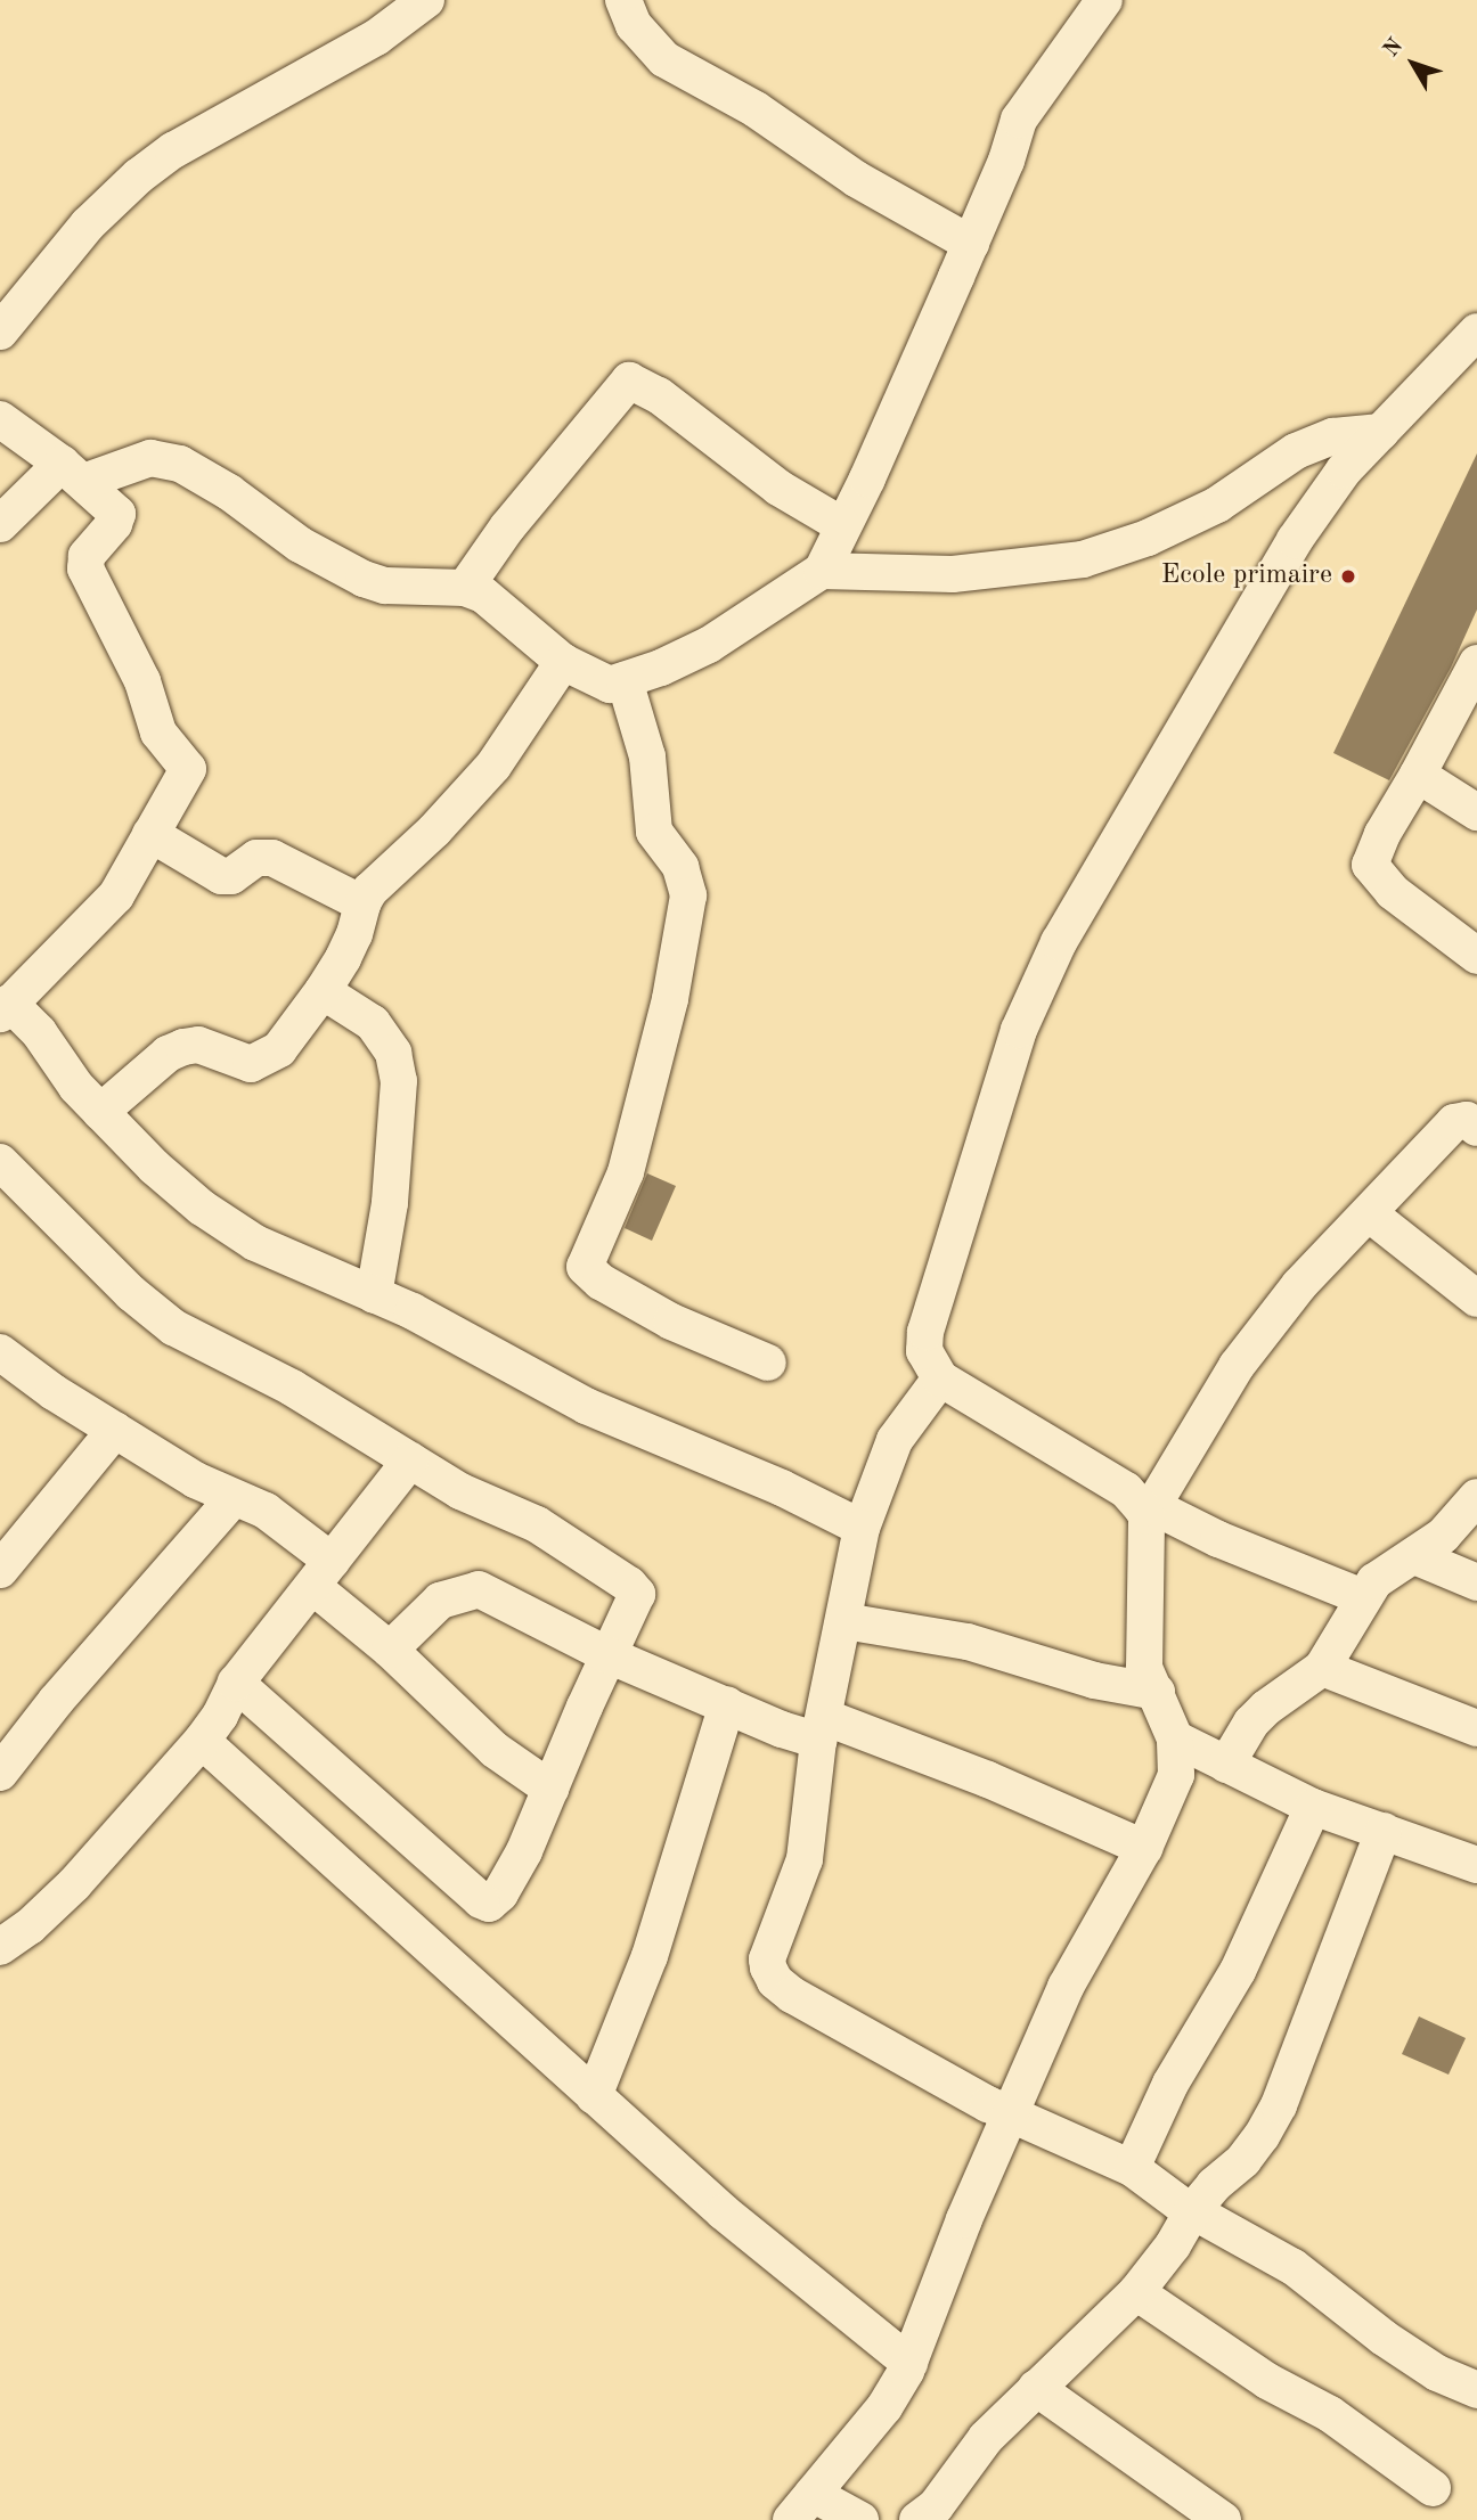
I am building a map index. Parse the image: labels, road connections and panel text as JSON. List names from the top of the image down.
{
  "places": ["Ecole primaire"],
  "north": "top left"
}
